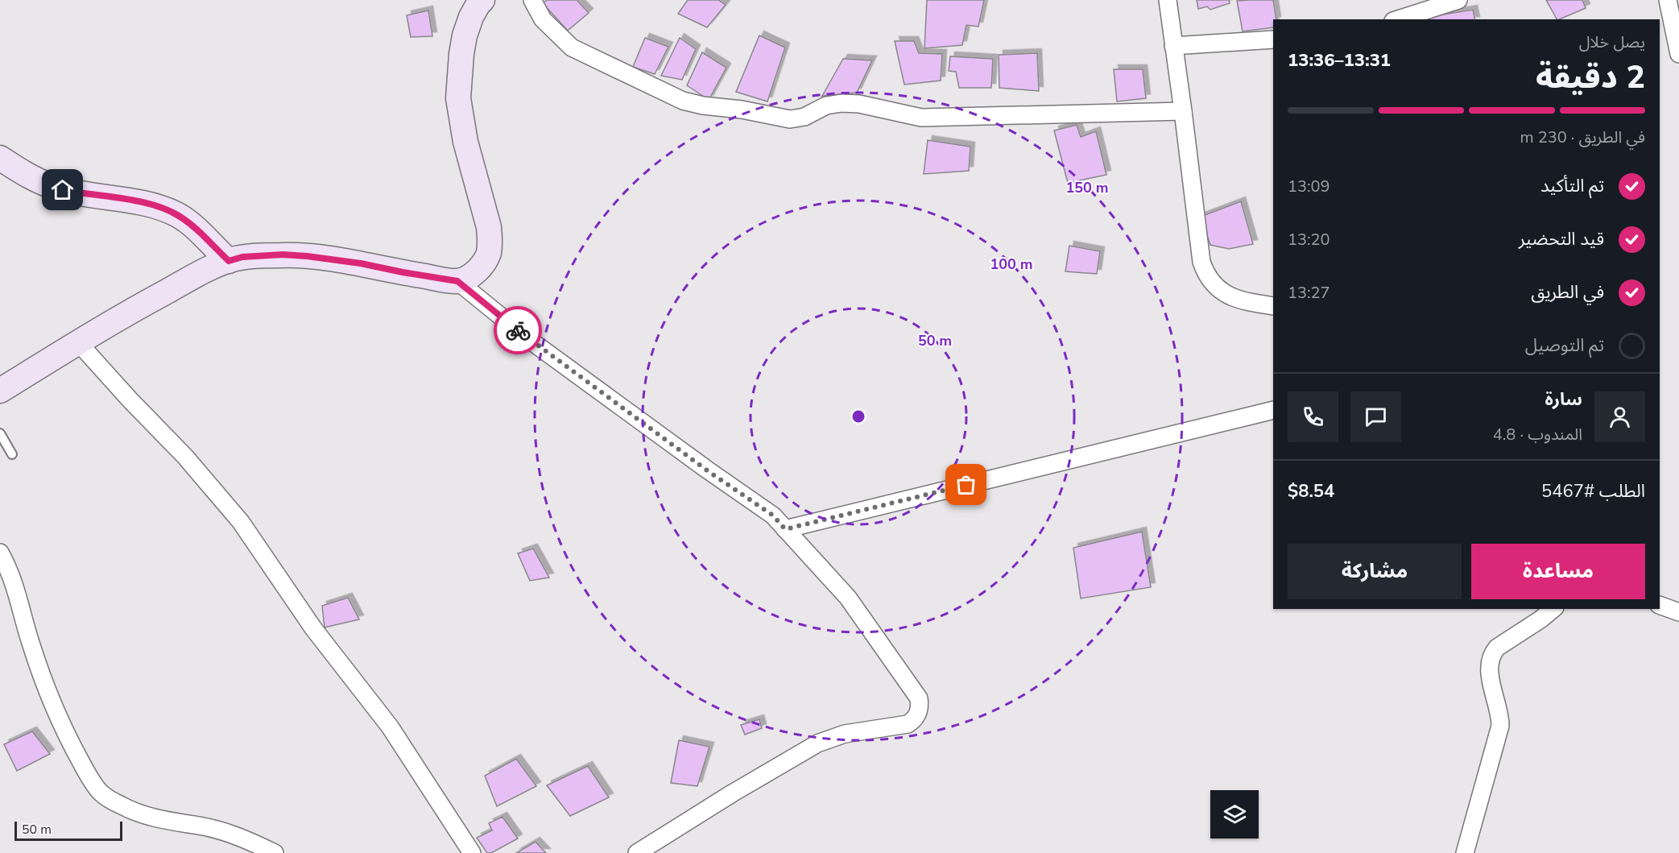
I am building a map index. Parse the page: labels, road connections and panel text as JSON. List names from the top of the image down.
{
  "scale_bar": "50 m",
  "page": {
    "heading": ["2 دقيقة", "يصل خلال", "13:31–13:36"],
    "panel": [
      "سارة",
      "المندوب · 4.8",
      "الطلب #5467",
      "$8.54"
    ],
    "bar": "في الطريق · 230 m",
    "list": [
      ["تم التأكيد", "13:09"],
      ["قيد التحضير", "13:20"],
      ["في الطريق", "13:27"],
      "تم التوصيل"
    ],
    "buttons": ["مساعدة", "مشاركة"],
    "scale": "50 m"
  },
  "rings": ["150 m", "100 m", "50 m"]
}
